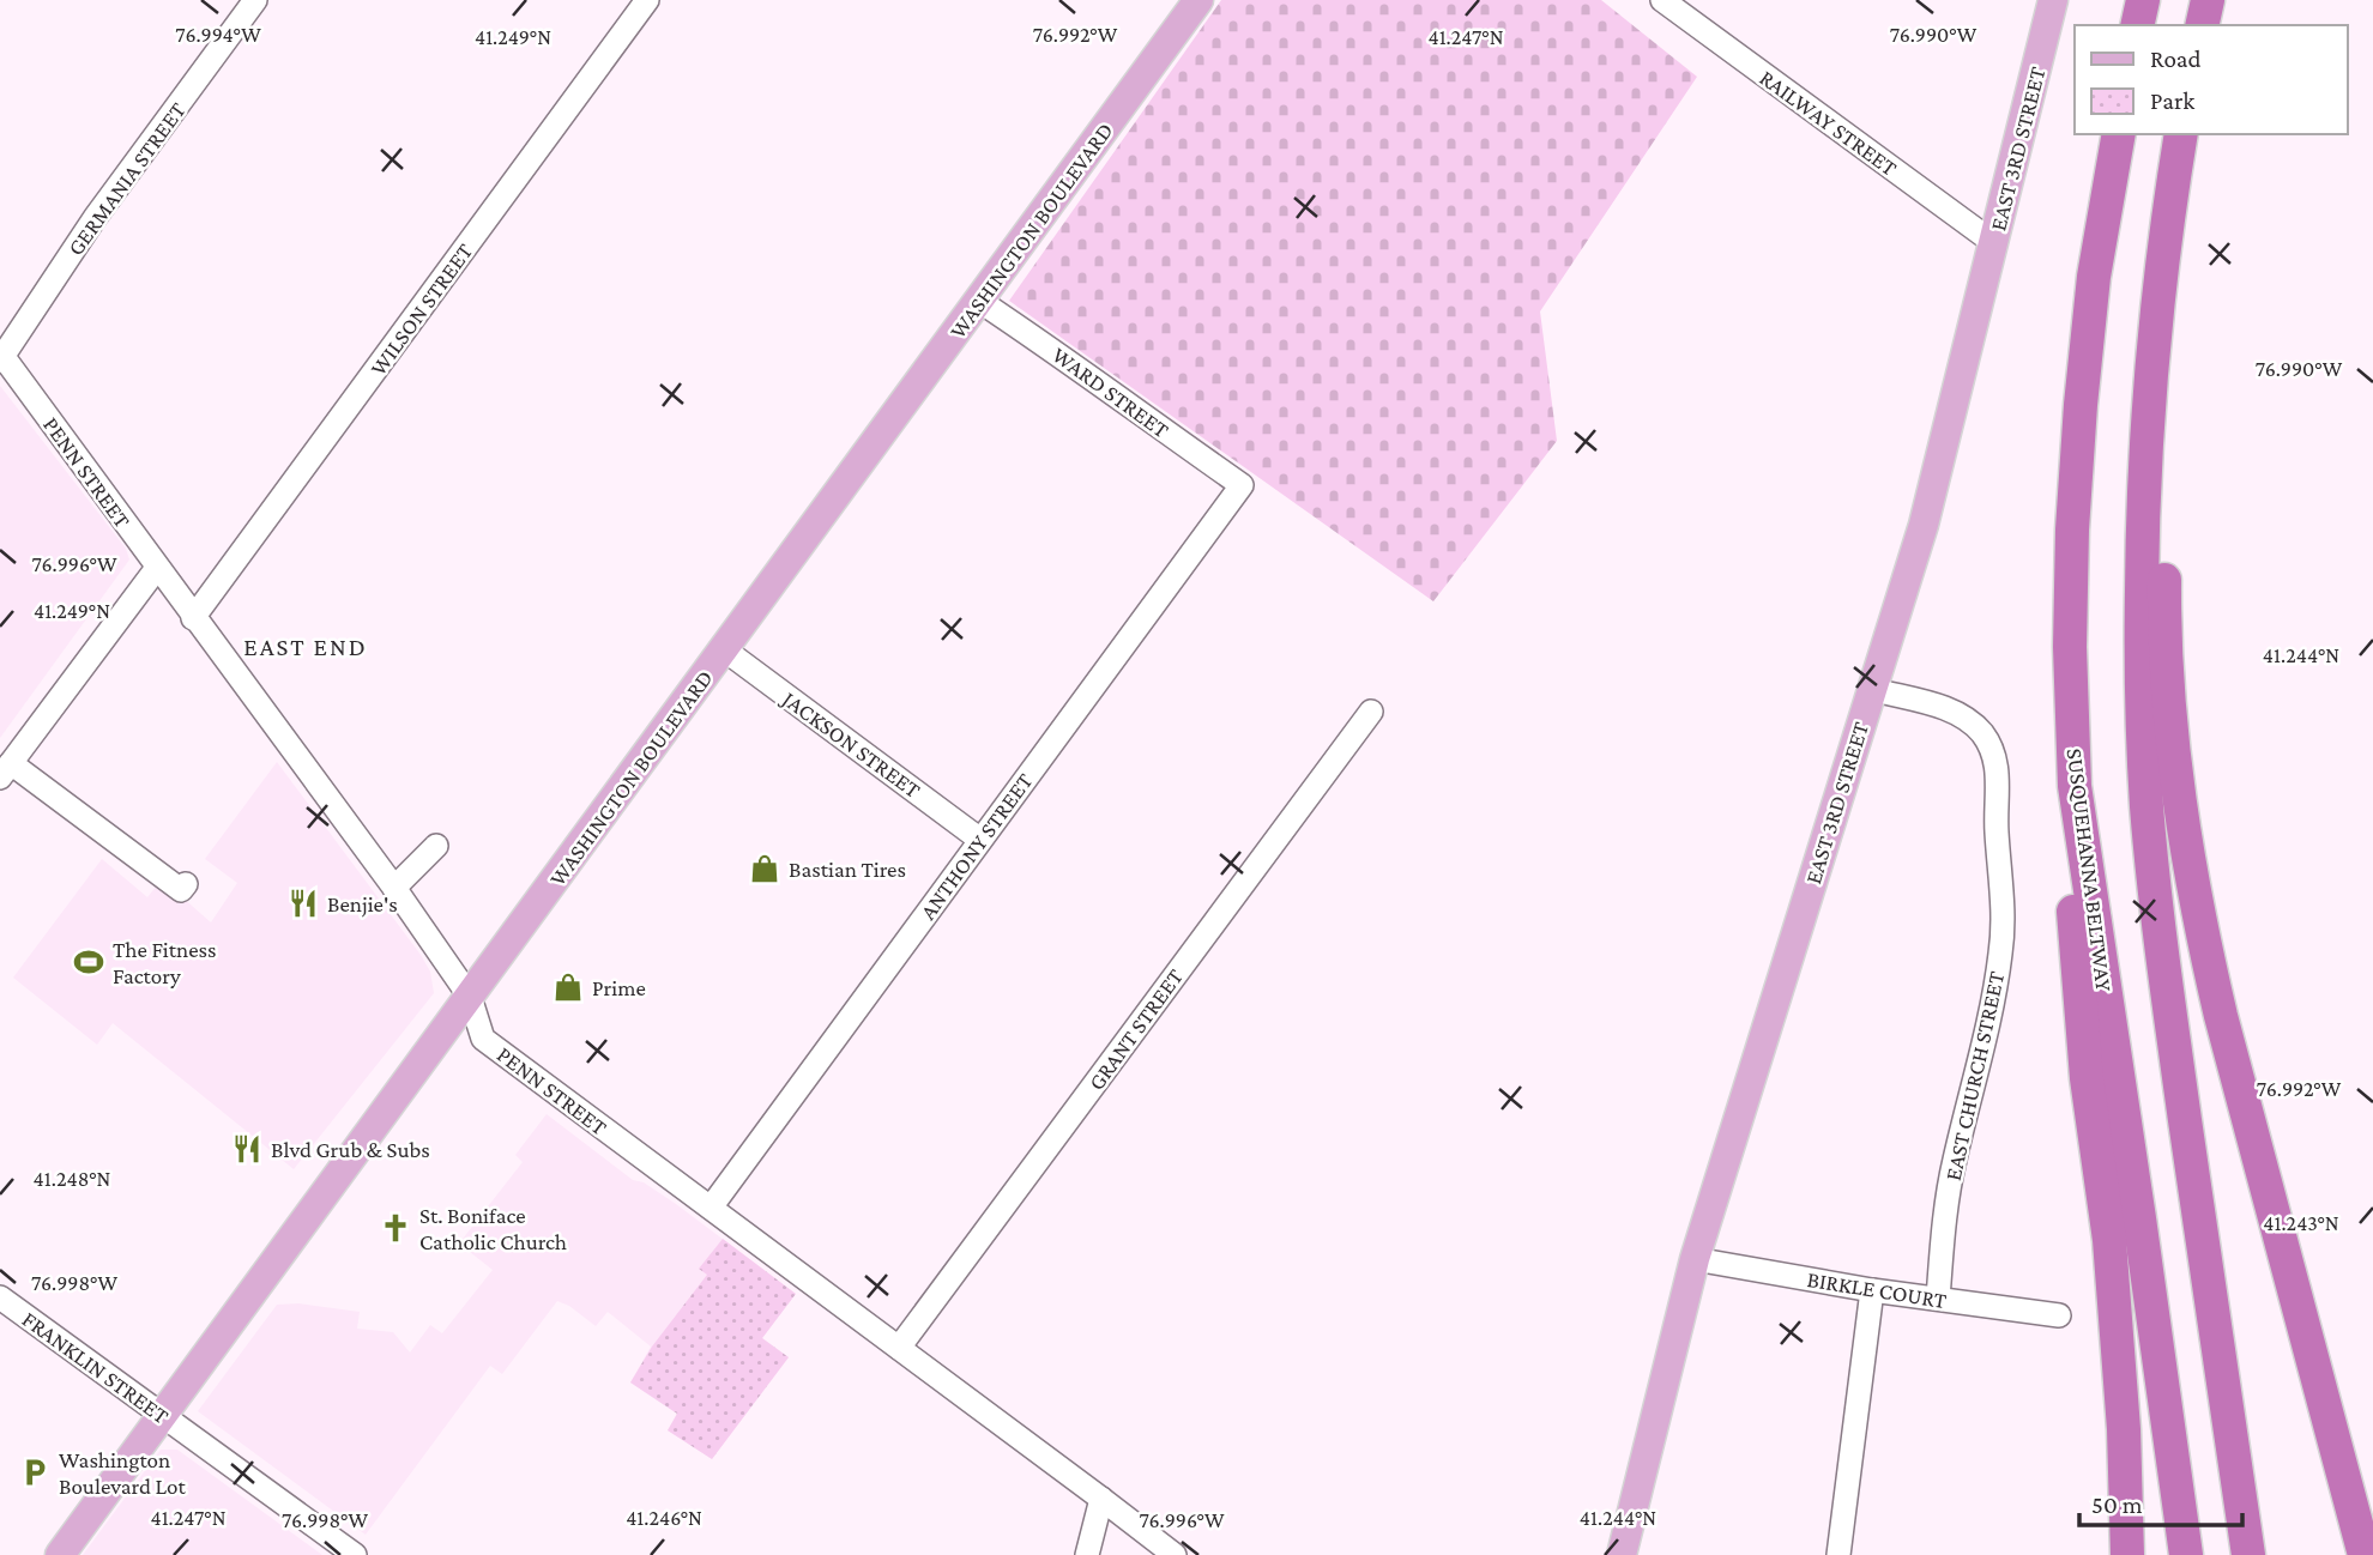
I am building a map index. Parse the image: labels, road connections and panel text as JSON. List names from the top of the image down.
{
  "streets": {
    "highway": ["SUSQUEHANNA BELTWAY"],
    "main road": ["EAST 3RD STREET", "WASHINGTON BOULEVARD"],
    "street": [
      "RAILWAY STREET",
      "GERMANIA STREET",
      "WILSON STREET",
      "WARD STREET",
      "PENN STREET",
      "JACKSON STREET",
      "ANTHONY STREET",
      "GRANT STREET",
      "EAST CHURCH STREET",
      "BIRKLE COURT",
      "FRANKLIN STREET"
    ]
  },
  "crossings": [
    ["RAILWAY STREET", "EAST 3RD STREET"],
    ["EAST 3RD STREET", "EAST CHURCH STREET"],
    ["EAST 3RD STREET", "BIRKLE COURT"],
    ["GERMANIA STREET", "PENN STREET"],
    ["WASHINGTON BOULEVARD", "WARD STREET"],
    ["WASHINGTON BOULEVARD", "PENN STREET"],
    ["WASHINGTON BOULEVARD", "JACKSON STREET"],
    ["WASHINGTON BOULEVARD", "FRANKLIN STREET"],
    ["WILSON STREET", "PENN STREET"],
    ["WARD STREET", "ANTHONY STREET"],
    ["PENN STREET", "ANTHONY STREET"],
    ["PENN STREET", "GRANT STREET"],
    ["JACKSON STREET", "ANTHONY STREET"],
    ["EAST CHURCH STREET", "BIRKLE COURT"]
  ],
  "districts": ["EAST END"],
  "places": {
    "shop": ["Bastian Tires", "Prime"],
    "restaurant": ["Benjie's", "Blvd Grub & Subs"],
    "sports": ["The Fitness Factory"],
    "church": ["St. Boniface Catholic Church"],
    "parking": ["Washington Boulevard Lot"]
  },
  "legend": ["Road", "Park"],
  "scale_bar": "50 m",
  "coordinates": [
    "76.990°W",
    "76.994°W",
    "76.992°W",
    "41.249°N",
    "41.247°N",
    "76.996°W",
    "41.244°N",
    "41.248°N",
    "41.243°N",
    "76.998°W",
    "41.246°N"
  ]
}
